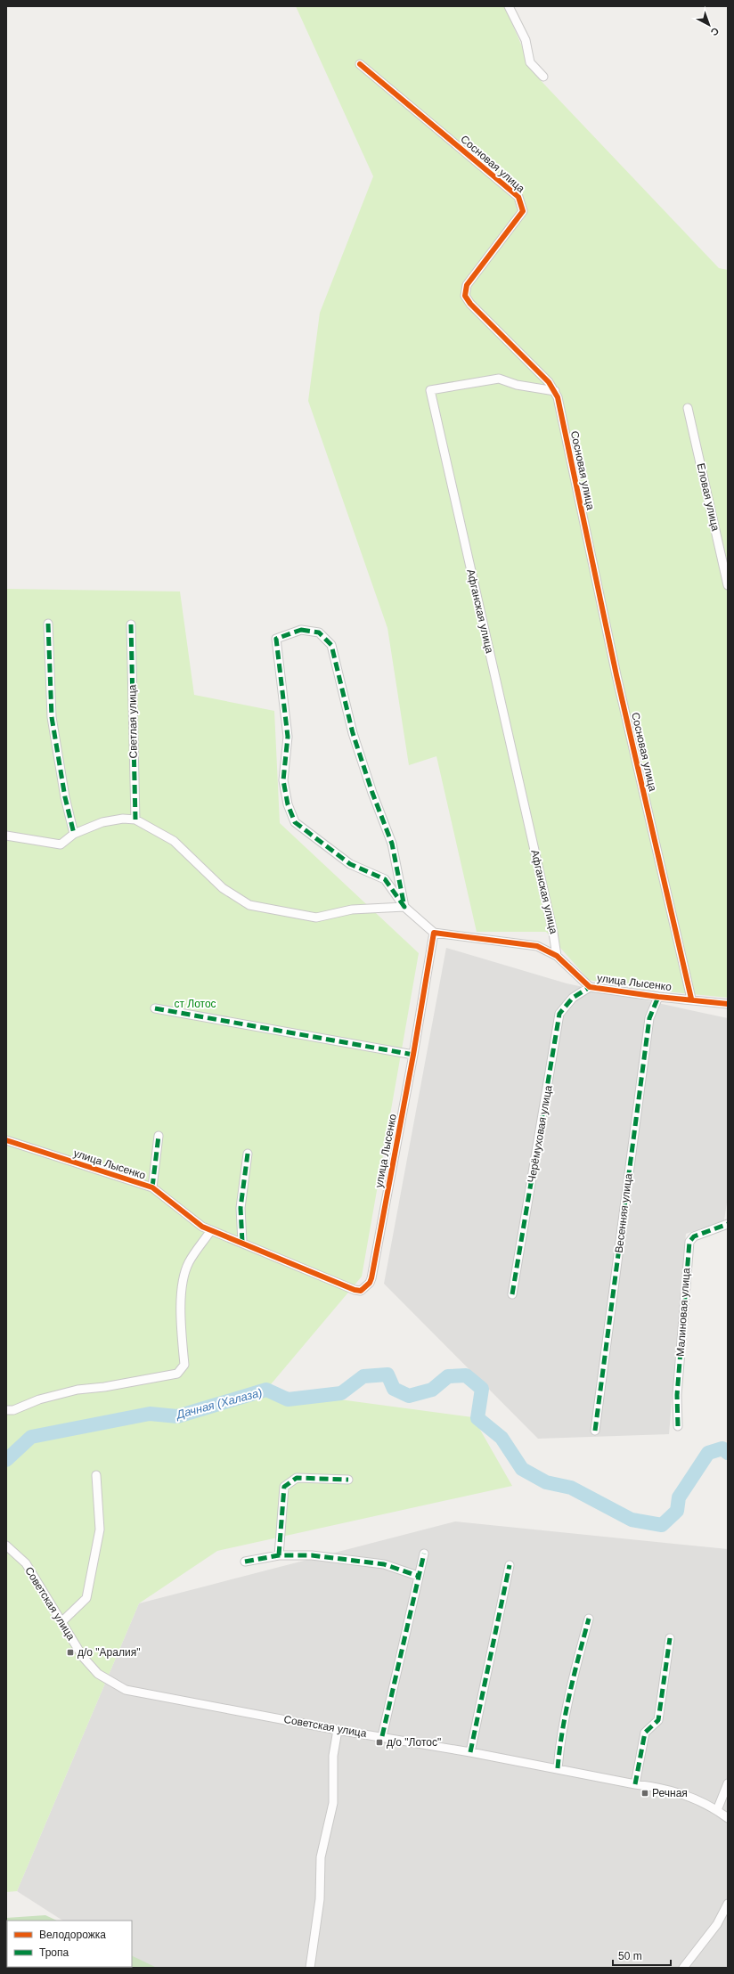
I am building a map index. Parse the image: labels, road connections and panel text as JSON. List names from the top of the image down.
{
  "streets": {
    "street": [
      "Сосновая улица",
      "Еловая улица",
      "Афганская улица",
      "Светлая улица",
      "улица Лысенко",
      "Черёмуховая улица",
      "Весенняя улица",
      "Малиновая улица",
      "Советская улица"
    ]
  },
  "crossings": [
    ["Сосновая улица", "Афганская улица"],
    ["Сосновая улица", "улица Лысенко"],
    ["Афганская улица", "улица Лысенко"],
    ["улица Лысенко", "Черёмуховая улица"],
    ["улица Лысенко", "Весенняя улица"]
  ],
  "water": ["Дачная (Халаза)"],
  "parks": ["ст Лотос"],
  "places": {
    "transit": ["д/о \"Аралия\"", "д/о \"Лотос\"", "Речная"]
  },
  "legend": ["Велодорожка", "Тропа"],
  "scale_bar": "50 m",
  "north": "bottom right"
}
